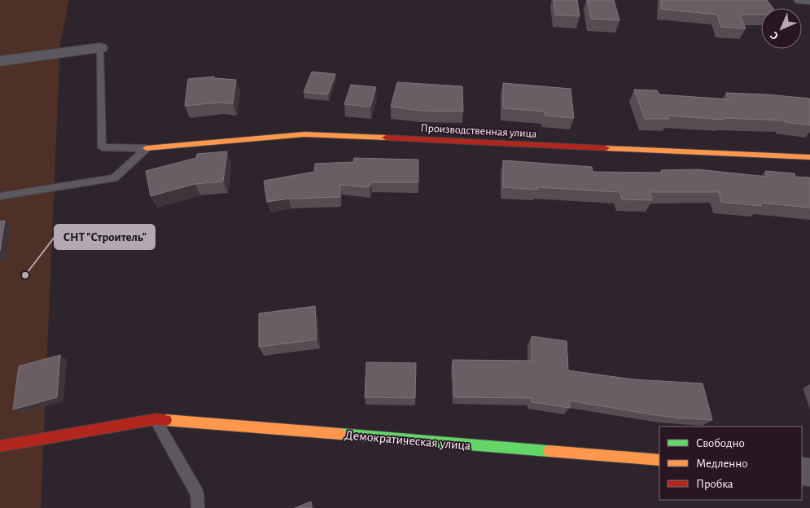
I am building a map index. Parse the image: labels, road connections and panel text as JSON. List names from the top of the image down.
{
  "streets": {
    "street": ["Производственная улица", "Демократическая улица"]
  },
  "places": ["СНТ \"Строитель\""],
  "legend": ["Свободно", "Медленно", "Пробка"],
  "north": "bottom left"
}
